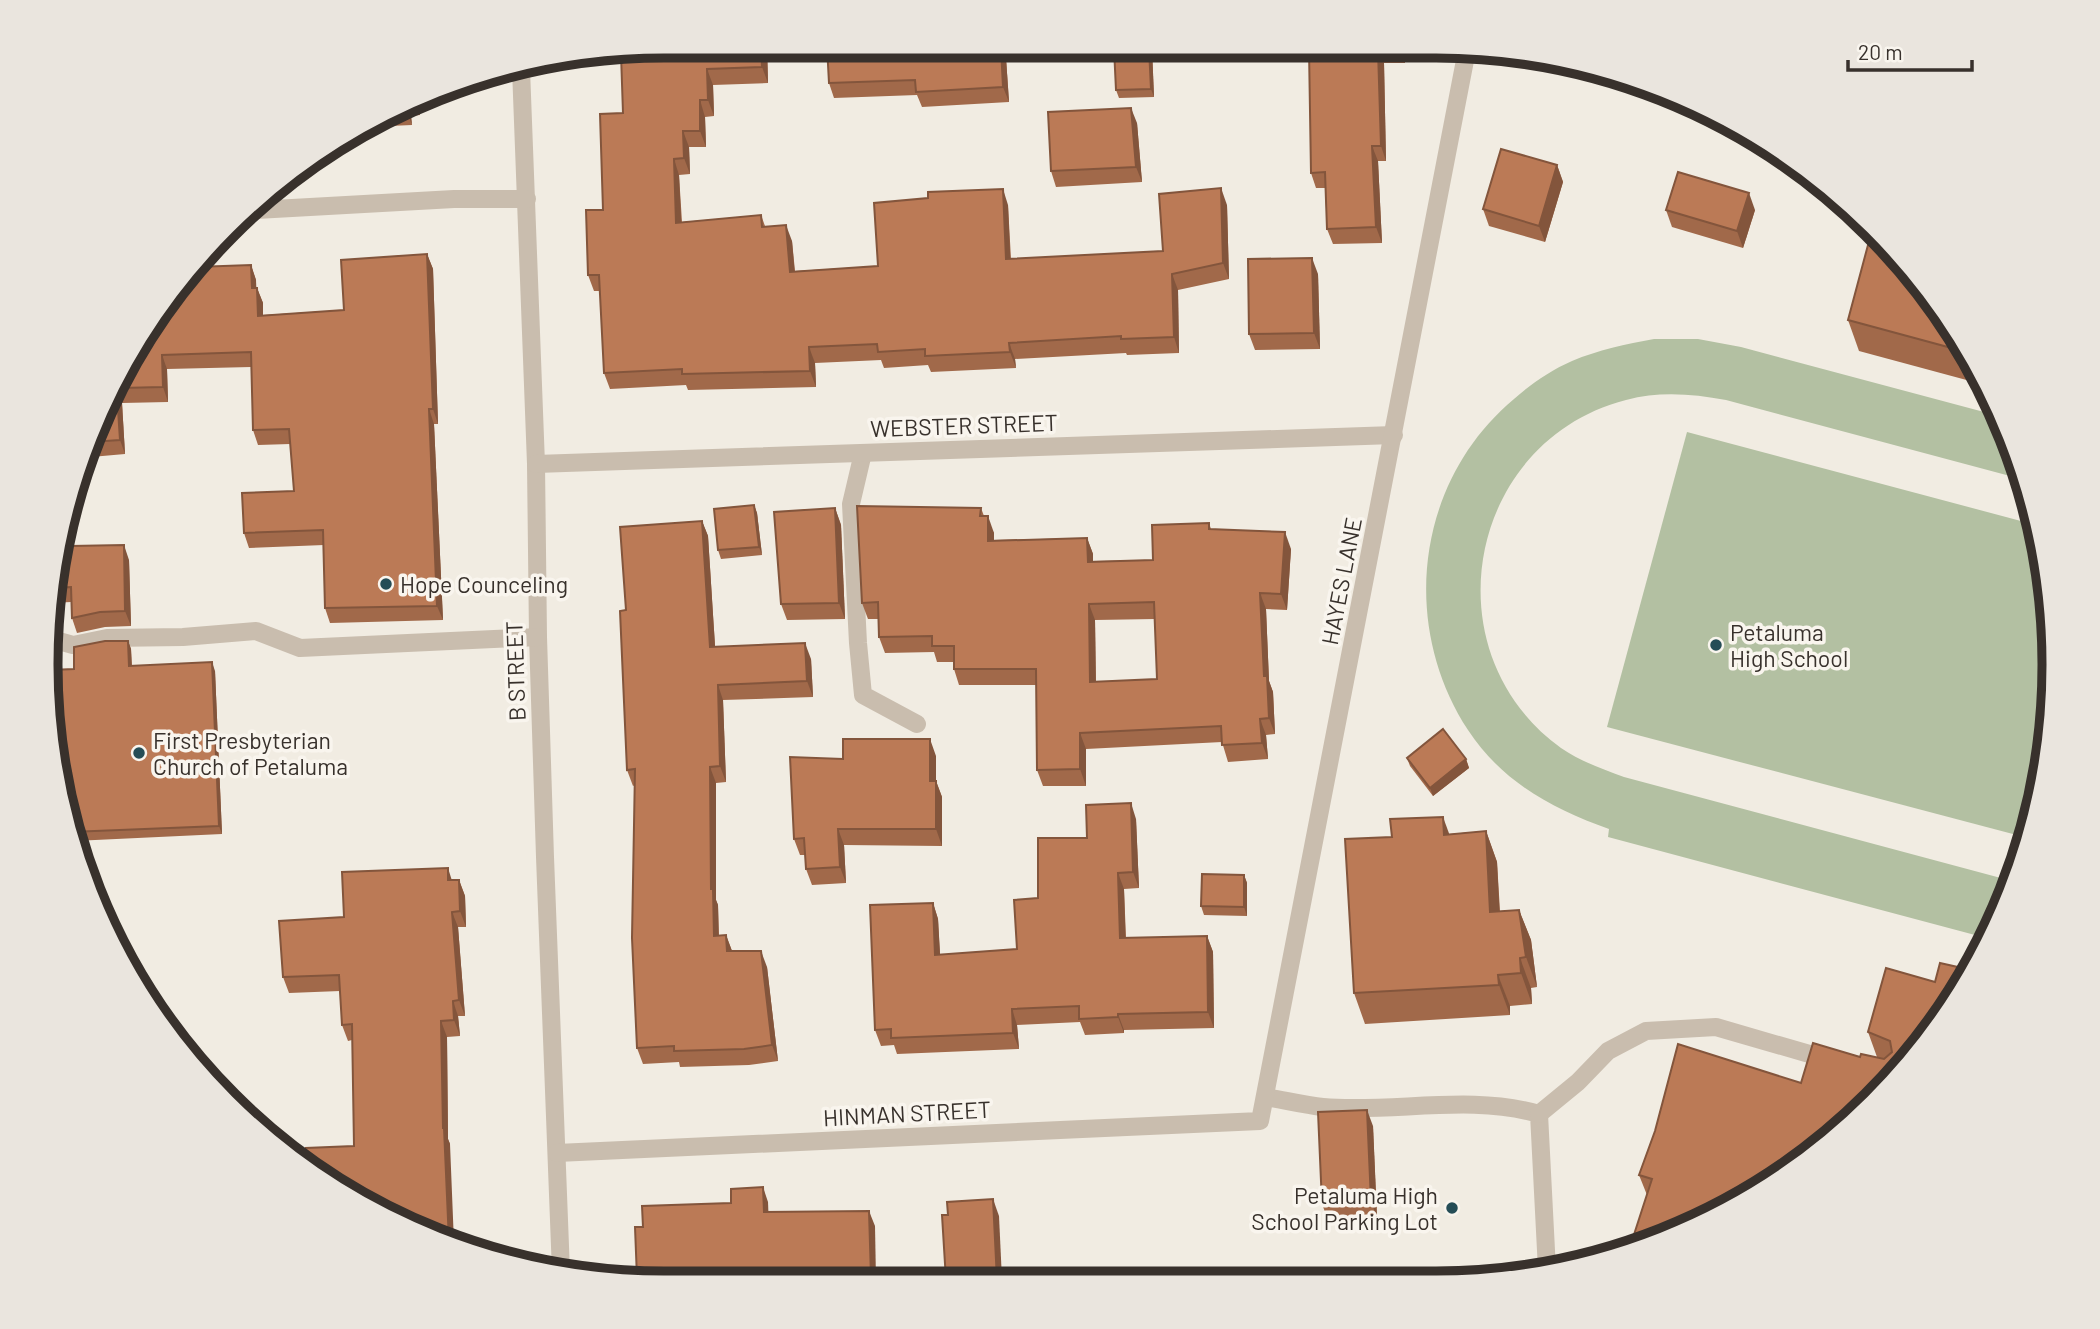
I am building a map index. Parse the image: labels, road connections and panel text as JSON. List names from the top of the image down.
{
  "streets": {
    "street": [
      "WEBSTER STREET",
      "HAYES LANE",
      "B STREET",
      "HINMAN STREET"
    ]
  },
  "crossings": [
    ["WEBSTER STREET", "HAYES LANE"],
    ["WEBSTER STREET", "B STREET"],
    ["HAYES LANE", "HINMAN STREET"],
    ["B STREET", "HINMAN STREET"]
  ],
  "places": [
    "Hope Counceling",
    "Petaluma High School",
    "First Presbyterian Church of Petaluma",
    "Petaluma High School Parking Lot"
  ],
  "scale_bar": "20 m"
}
